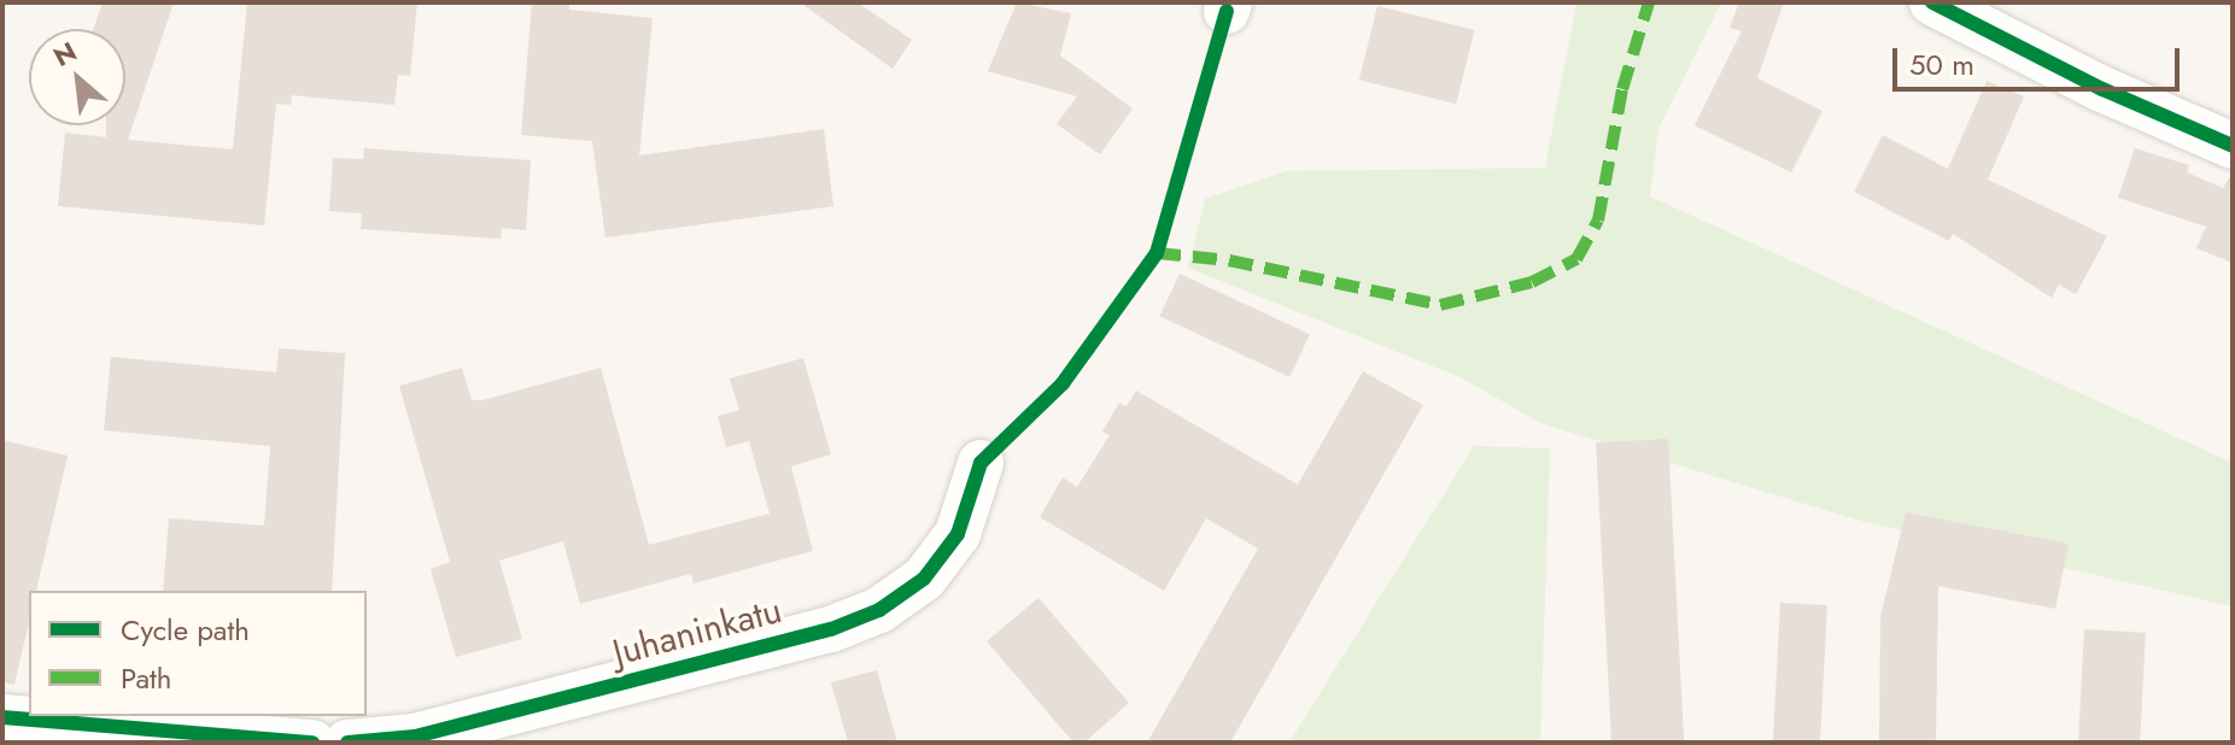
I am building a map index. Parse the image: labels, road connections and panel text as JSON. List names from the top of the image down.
{
  "streets": {
    "street": ["Juhaninkatu"]
  },
  "legend": ["Cycle path", "Path"],
  "scale_bar": "50 m",
  "north": "top left"
}
